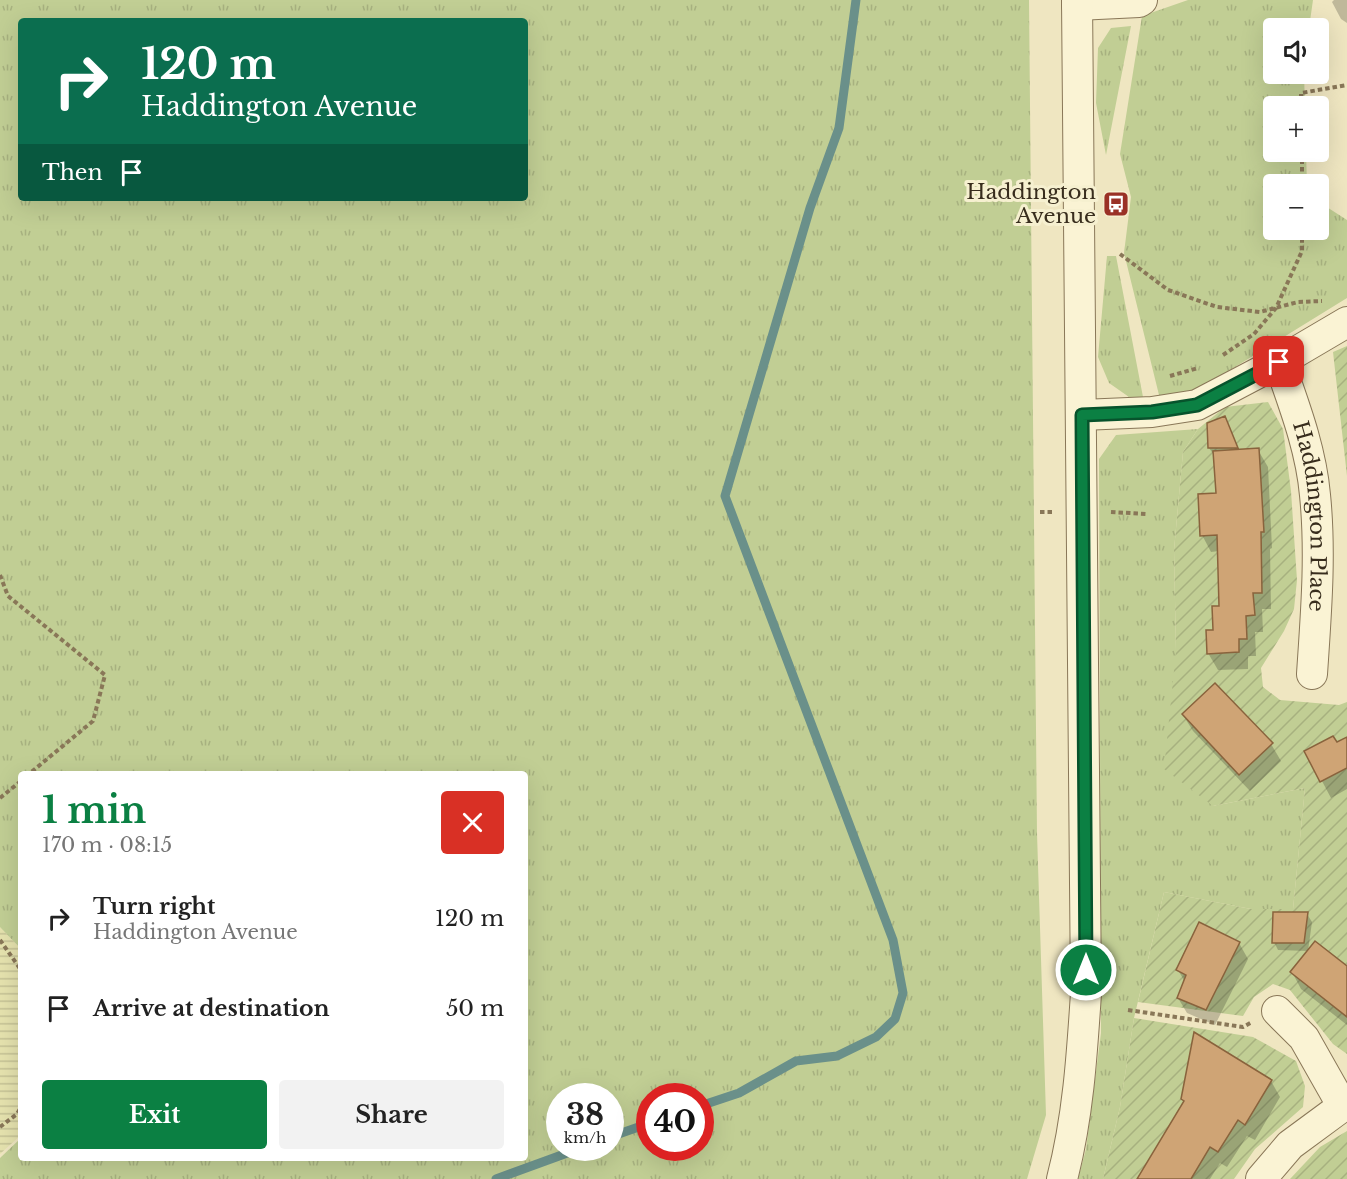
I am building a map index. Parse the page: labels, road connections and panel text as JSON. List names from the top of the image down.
{
  "streets": {
    "street": ["Haddington Place"]
  },
  "places": {
    "bus stop": ["Haddington Avenue"]
  },
  "page": {
    "map_buttons": ["+", "−"],
    "turn": ["120 m", "Haddington Avenue"],
    "then": "Then",
    "heading": ["1 min", "170 m · 08:15"],
    "list": [
      {
        "name": "Turn right",
        "note": "Haddington Avenue",
        "value": "120 m"
      },
      {
        "name": "Arrive at destination",
        "value": "50 m"
      }
    ],
    "buttons": ["Exit", "Share"],
    "speed": "38 km/h",
    "limit": "40"
  }
}
